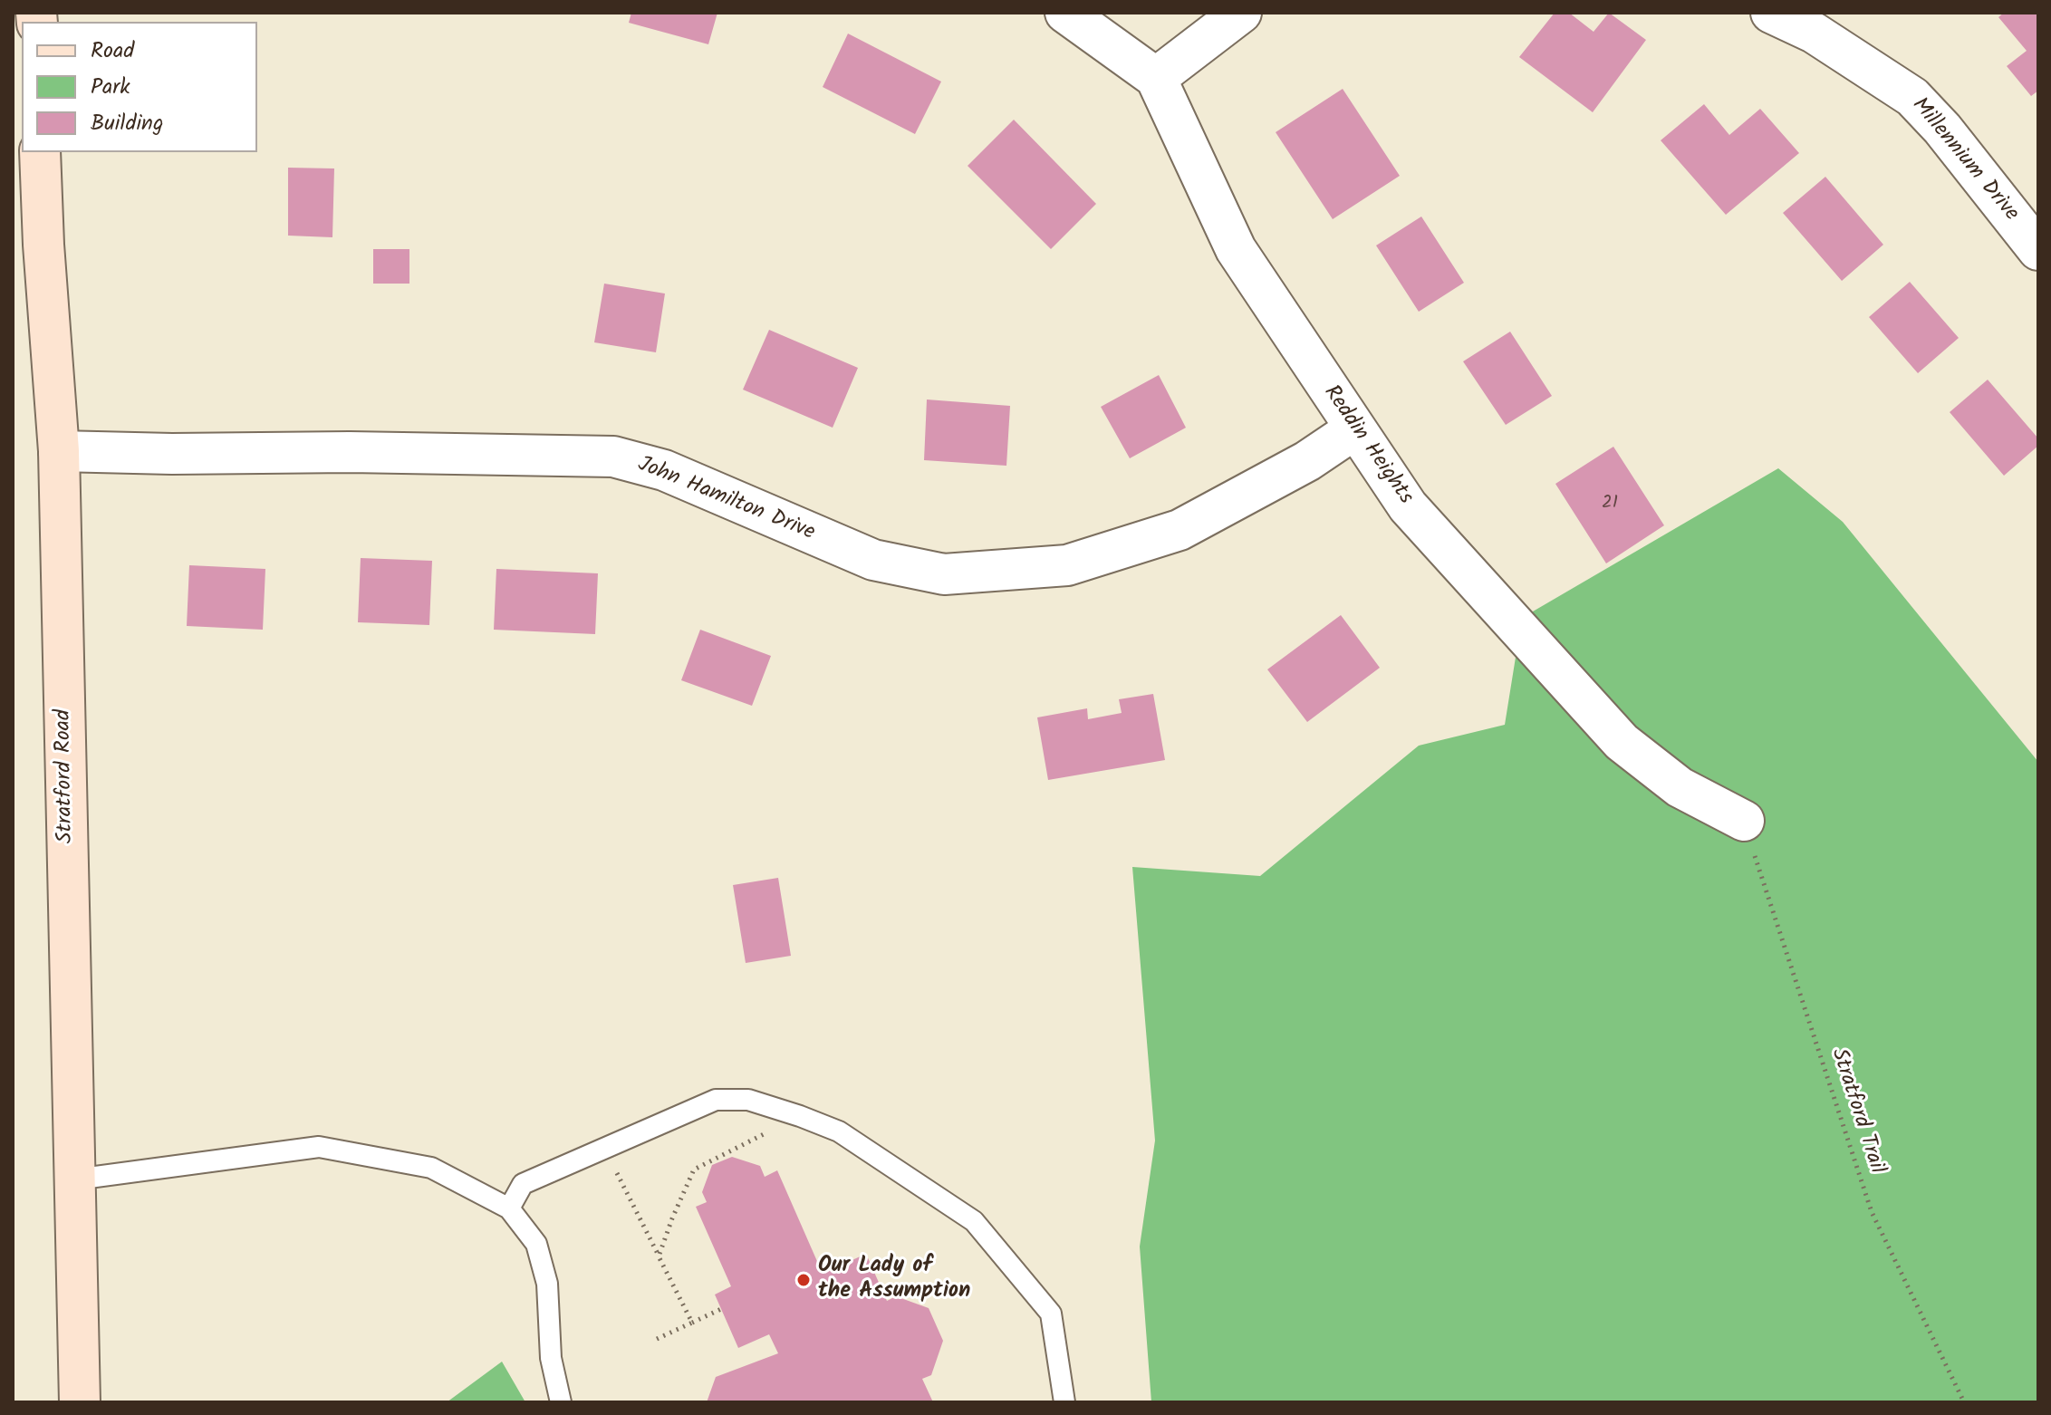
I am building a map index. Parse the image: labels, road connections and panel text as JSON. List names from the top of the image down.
{
  "streets": {
    "main road": ["Stratford Road"],
    "street": ["Millennium Drive", "Reddin Heights", "John Hamilton Drive"],
    "path": ["Stratford Trail"]
  },
  "crossings": [
    ["Reddin Heights", "John Hamilton Drive"],
    ["Reddin Heights", "Stratford Trail"],
    ["John Hamilton Drive", "Stratford Road"]
  ],
  "places": ["Our Lady of the Assumption"],
  "house_numbers": ["21"],
  "legend": ["Road", "Park", "Building"]
}
